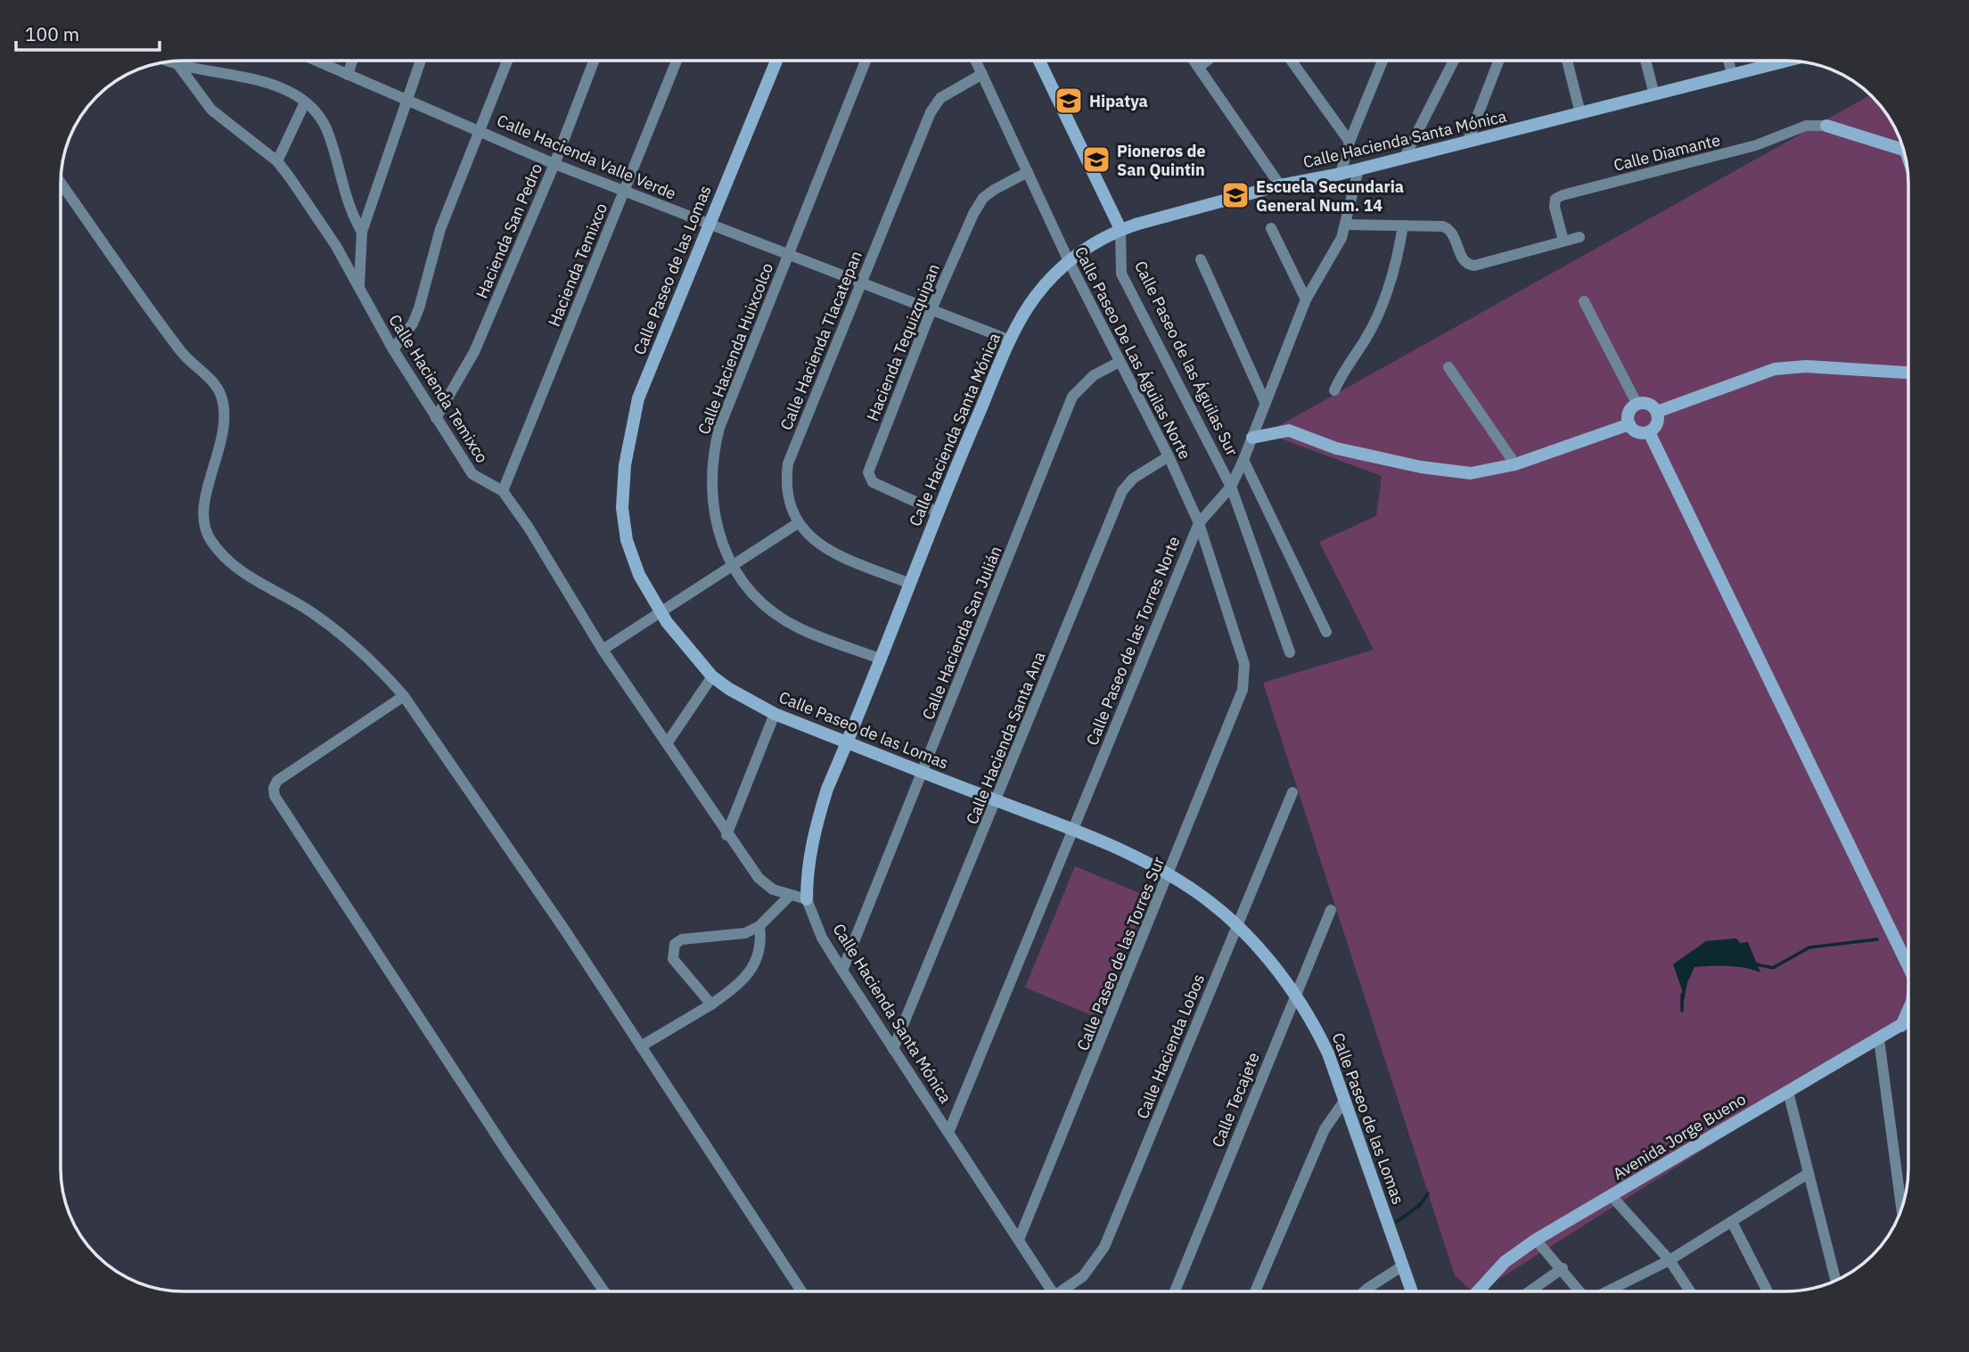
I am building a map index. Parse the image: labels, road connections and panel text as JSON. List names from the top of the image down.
{
  "streets": {
    "street": [
      "Calle Hacienda Santa Mónica",
      "Calle Diamante",
      "Calle Hacienda Valle Verde",
      "Hacienda San Pedro",
      "Hacienda Temixco",
      "Calle Paseo de las Lomas",
      "Calle Hacienda Tlacatepan",
      "Hacienda Tequizquipan",
      "Calle Hacienda Huixcolco",
      "Calle Paseo De Las Águilas Norte",
      "Calle Paseo de las Águilas Sur",
      "Calle Hacienda Temixco",
      "Calle Hacienda San Julián",
      "Calle Paseo de las Torres Norte",
      "Calle Hacienda Santa Ana",
      "Calle Paseo de las Torres Sur",
      "Calle Hacienda Lobos",
      "Calle Tecajete",
      "Avenida Jorge Bueno"
    ]
  },
  "crossings": [
    ["Calle Hacienda Santa Mónica", "Calle Hacienda Valle Verde"],
    ["Calle Hacienda Santa Mónica", "Calle Paseo de las Lomas"],
    ["Calle Hacienda Santa Mónica", "Calle Hacienda Tlacatepan"],
    ["Calle Hacienda Santa Mónica", "Hacienda Tequizquipan"],
    ["Calle Hacienda Santa Mónica", "Calle Hacienda Huixcolco"],
    ["Calle Hacienda Santa Mónica", "Calle Paseo De Las Águilas Norte"],
    ["Calle Hacienda Santa Mónica", "Calle Paseo de las Águilas Sur"],
    ["Calle Hacienda Santa Mónica", "Calle Hacienda Temixco"],
    ["Calle Hacienda Santa Mónica", "Calle Hacienda San Julián"],
    ["Calle Hacienda Santa Mónica", "Calle Paseo de las Torres Norte"],
    ["Calle Hacienda Santa Mónica", "Calle Hacienda Santa Ana"],
    ["Calle Hacienda Santa Mónica", "Calle Paseo de las Torres Sur"],
    ["Calle Hacienda Valle Verde", "Hacienda San Pedro"],
    ["Calle Hacienda Valle Verde", "Hacienda Temixco"],
    ["Calle Hacienda Valle Verde", "Calle Paseo de las Lomas"],
    ["Calle Hacienda Valle Verde", "Calle Hacienda Tlacatepan"],
    ["Calle Hacienda Valle Verde", "Hacienda Tequizquipan"],
    ["Calle Hacienda Valle Verde", "Calle Hacienda Huixcolco"],
    ["Hacienda San Pedro", "Calle Hacienda Temixco"],
    ["Hacienda Temixco", "Calle Hacienda Temixco"],
    ["Calle Paseo de las Lomas", "Calle Hacienda San Julián"],
    ["Calle Paseo de las Lomas", "Calle Paseo de las Torres Norte"],
    ["Calle Paseo de las Lomas", "Calle Hacienda Santa Ana"],
    ["Calle Paseo de las Lomas", "Calle Paseo de las Torres Sur"],
    ["Calle Paseo de las Lomas", "Calle Hacienda Lobos"],
    ["Calle Paseo de las Lomas", "Calle Tecajete"],
    ["Calle Hacienda Tlacatepan", "Calle Paseo De Las Águilas Norte"],
    ["Hacienda Tequizquipan", "Calle Paseo De Las Águilas Norte"],
    ["Calle Paseo De Las Águilas Norte", "Calle Hacienda San Julián"],
    ["Calle Paseo De Las Águilas Norte", "Calle Paseo de las Torres Norte"],
    ["Calle Paseo De Las Águilas Norte", "Calle Hacienda Santa Ana"],
    ["Calle Paseo De Las Águilas Norte", "Calle Paseo de las Torres Sur"],
    ["Calle Paseo de las Águilas Sur", "Calle Paseo de las Torres Norte"]
  ],
  "places": {
    "school or university": ["Hipatya", "Pioneros de San Quintin", "Escuela Secundaria General Num. 14"]
  },
  "scale_bar": "100 m"
}
